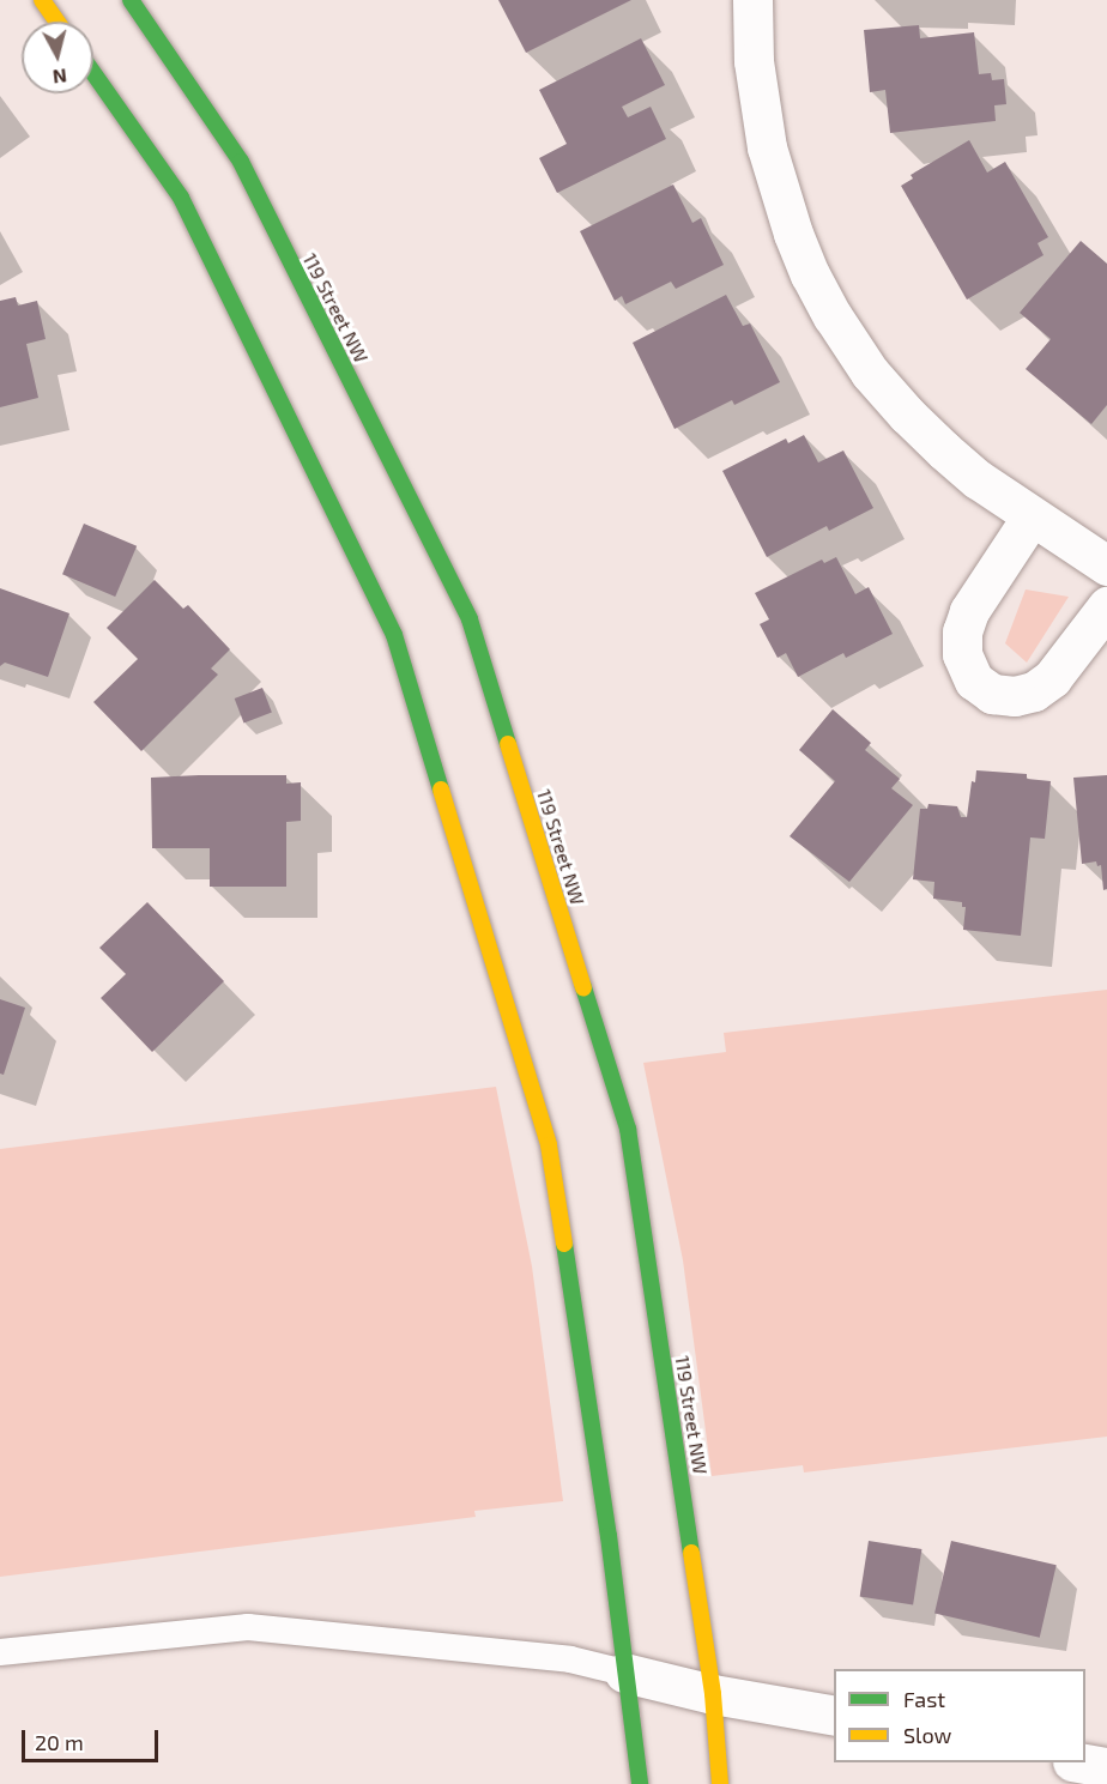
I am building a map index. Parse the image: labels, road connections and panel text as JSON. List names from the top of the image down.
{
  "streets": {
    "main road": ["119 Street NW"]
  },
  "legend": ["Fast", "Slow"],
  "scale_bar": "20 m",
  "north": "bottom"
}
